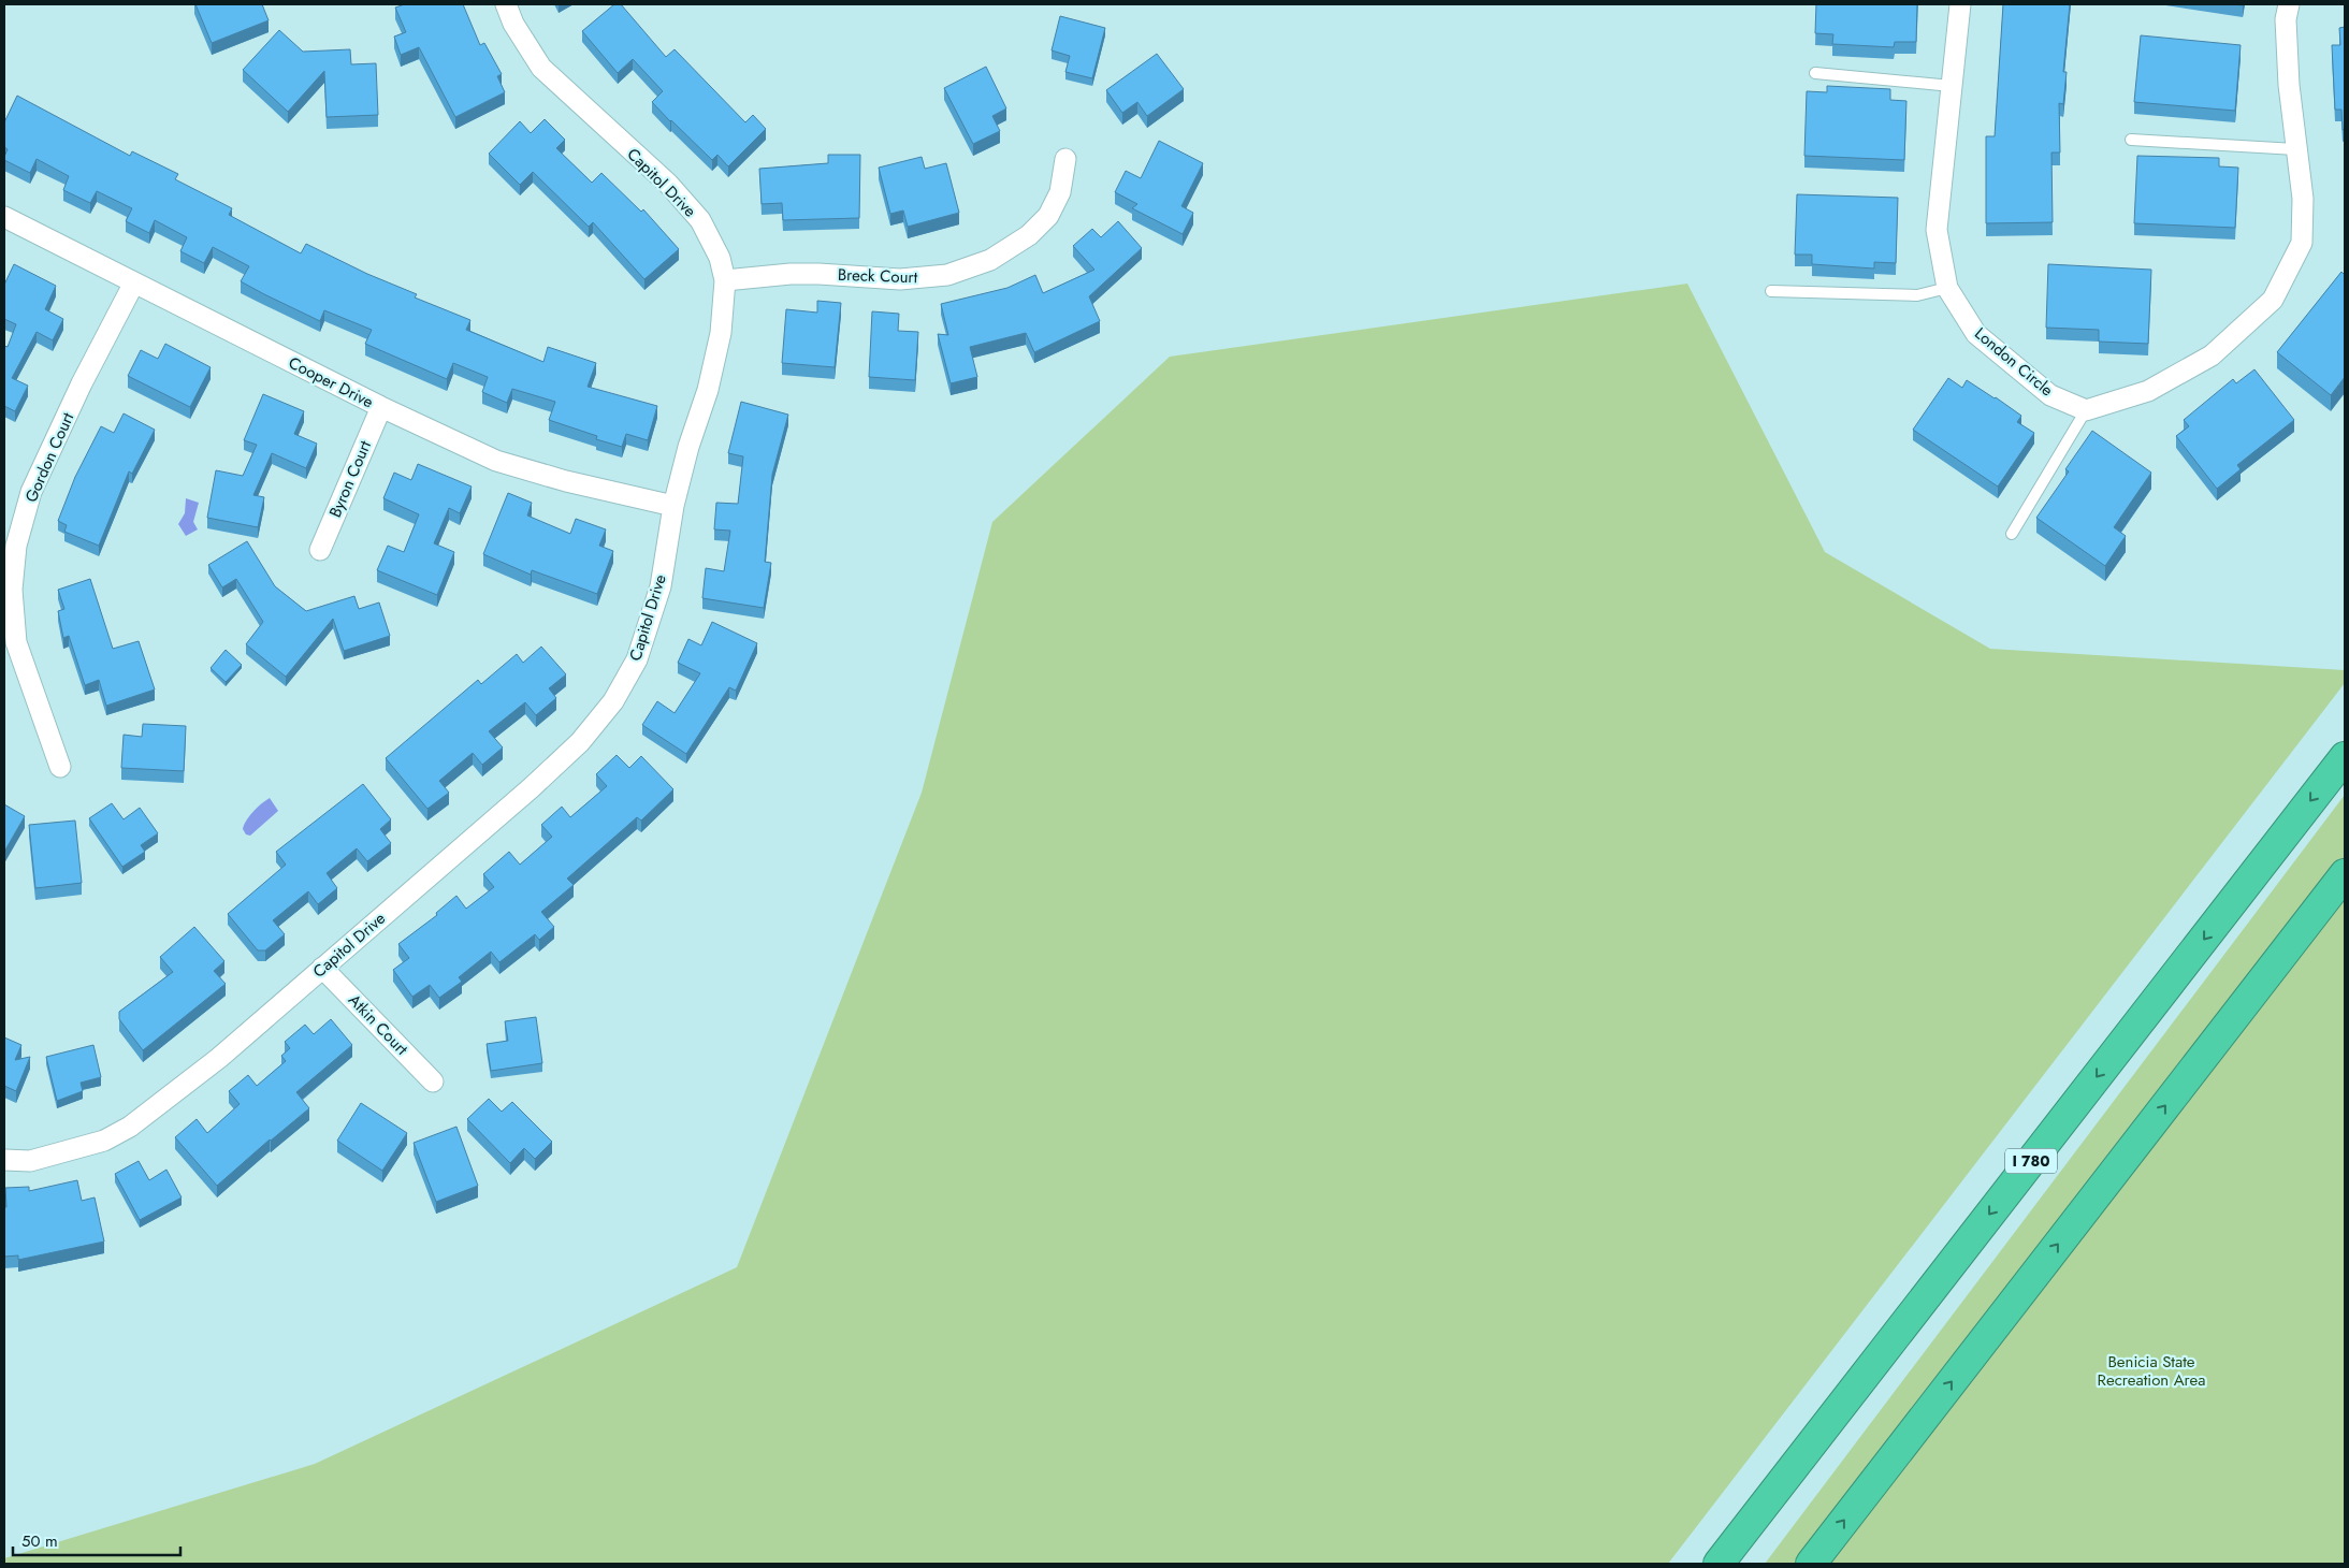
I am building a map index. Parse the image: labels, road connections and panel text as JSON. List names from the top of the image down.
{
  "streets": {
    "highway": ["I 780"],
    "street": [
      "Capitol Drive",
      "Breck Court",
      "London Circle",
      "Cooper Drive",
      "Gordon Court",
      "Byron Court",
      "Atkin Court"
    ]
  },
  "crossings": [
    ["Capitol Drive", "Breck Court"],
    ["Capitol Drive", "Cooper Drive"],
    ["Capitol Drive", "Atkin Court"],
    ["Cooper Drive", "Gordon Court"],
    ["Cooper Drive", "Byron Court"]
  ],
  "parks": ["Benicia State Recreation Area"],
  "scale_bar": "50 m"
}
